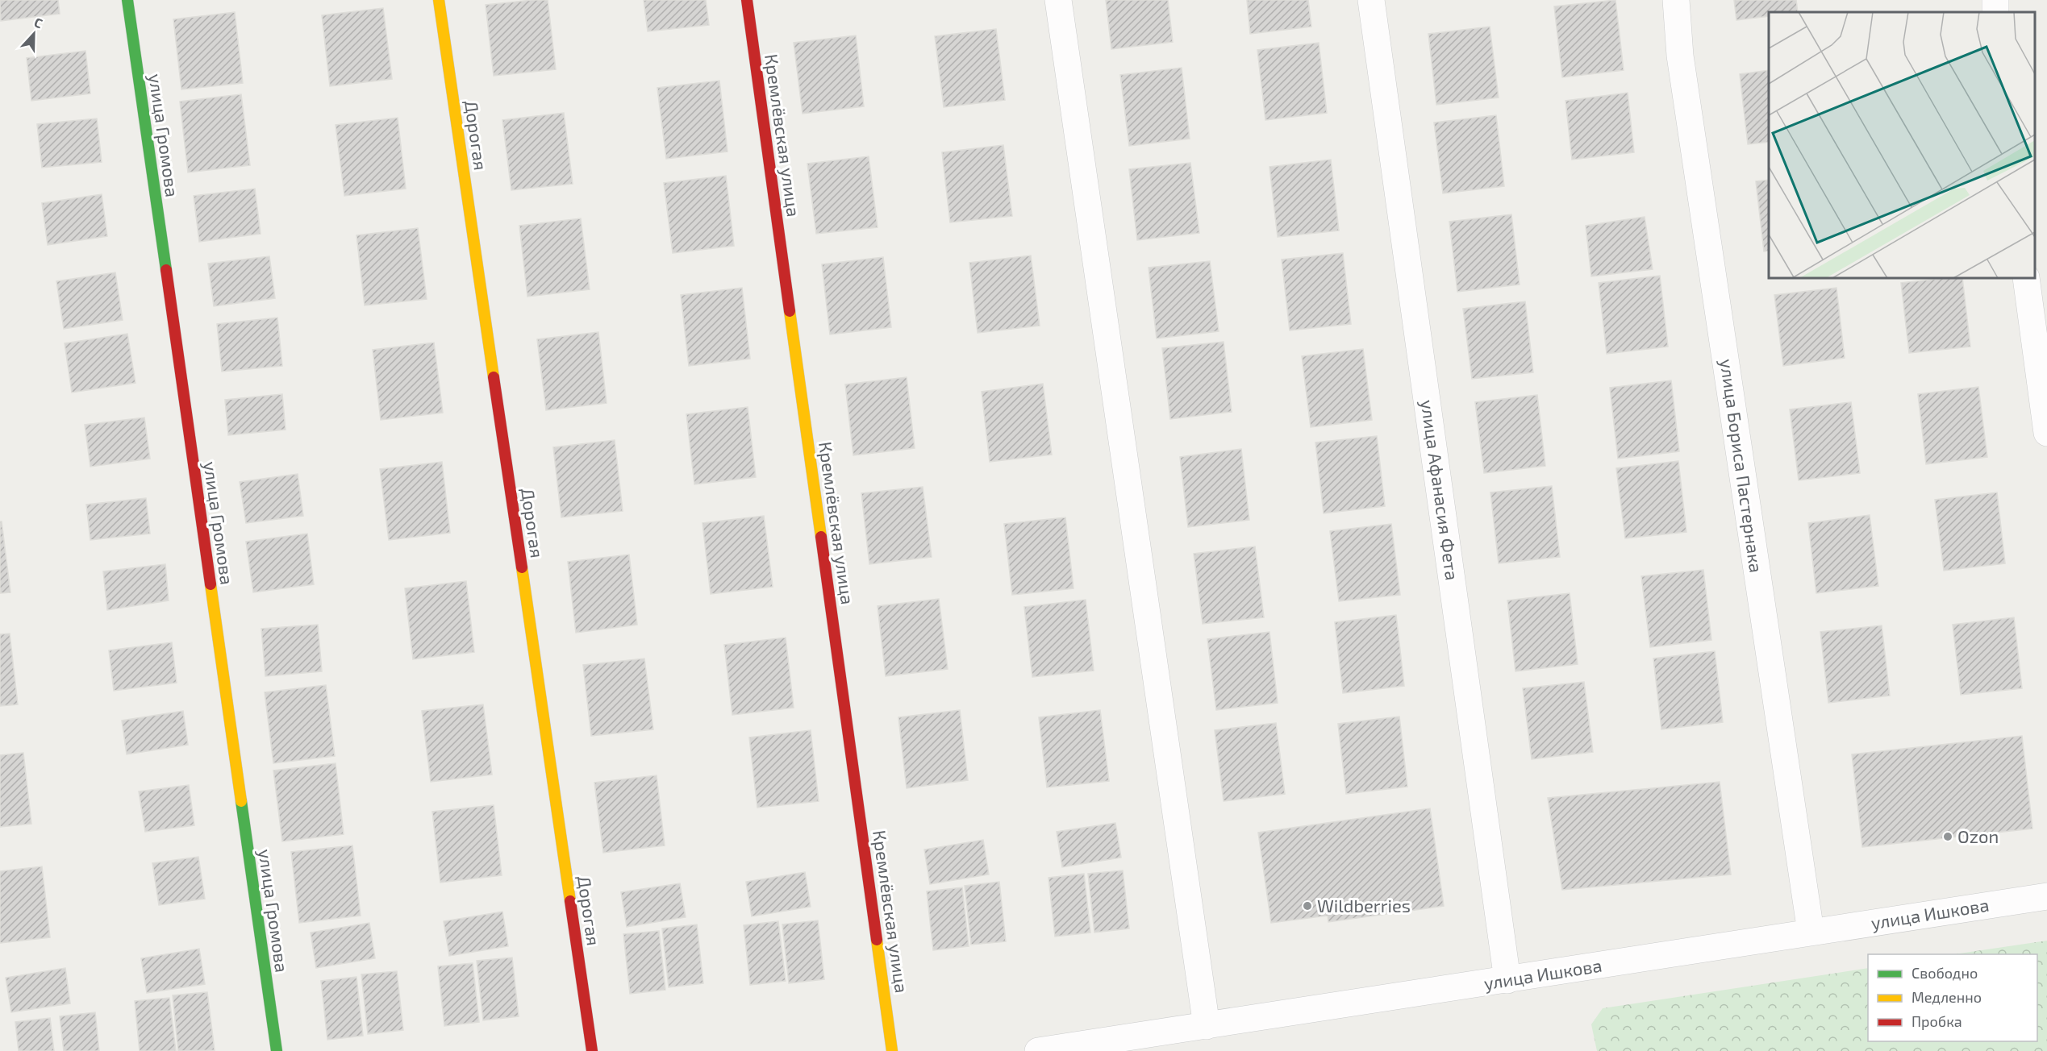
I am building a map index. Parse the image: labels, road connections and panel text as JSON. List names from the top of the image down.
{
  "streets": {
    "street": [
      "улица Громова",
      "Дорогая",
      "Кремлёвская улица",
      "улица Бориса Пастернака",
      "улица Афанасия Фета",
      "улица Ишкова"
    ]
  },
  "crossings": [
    ["улица Бориса Пастернака", "улица Ишкова"],
    ["улица Афанасия Фета", "улица Ишкова"]
  ],
  "places": ["Ozon", "Wildberries"],
  "legend": ["Свободно", "Медленно", "Пробка"],
  "north": "top"
}
